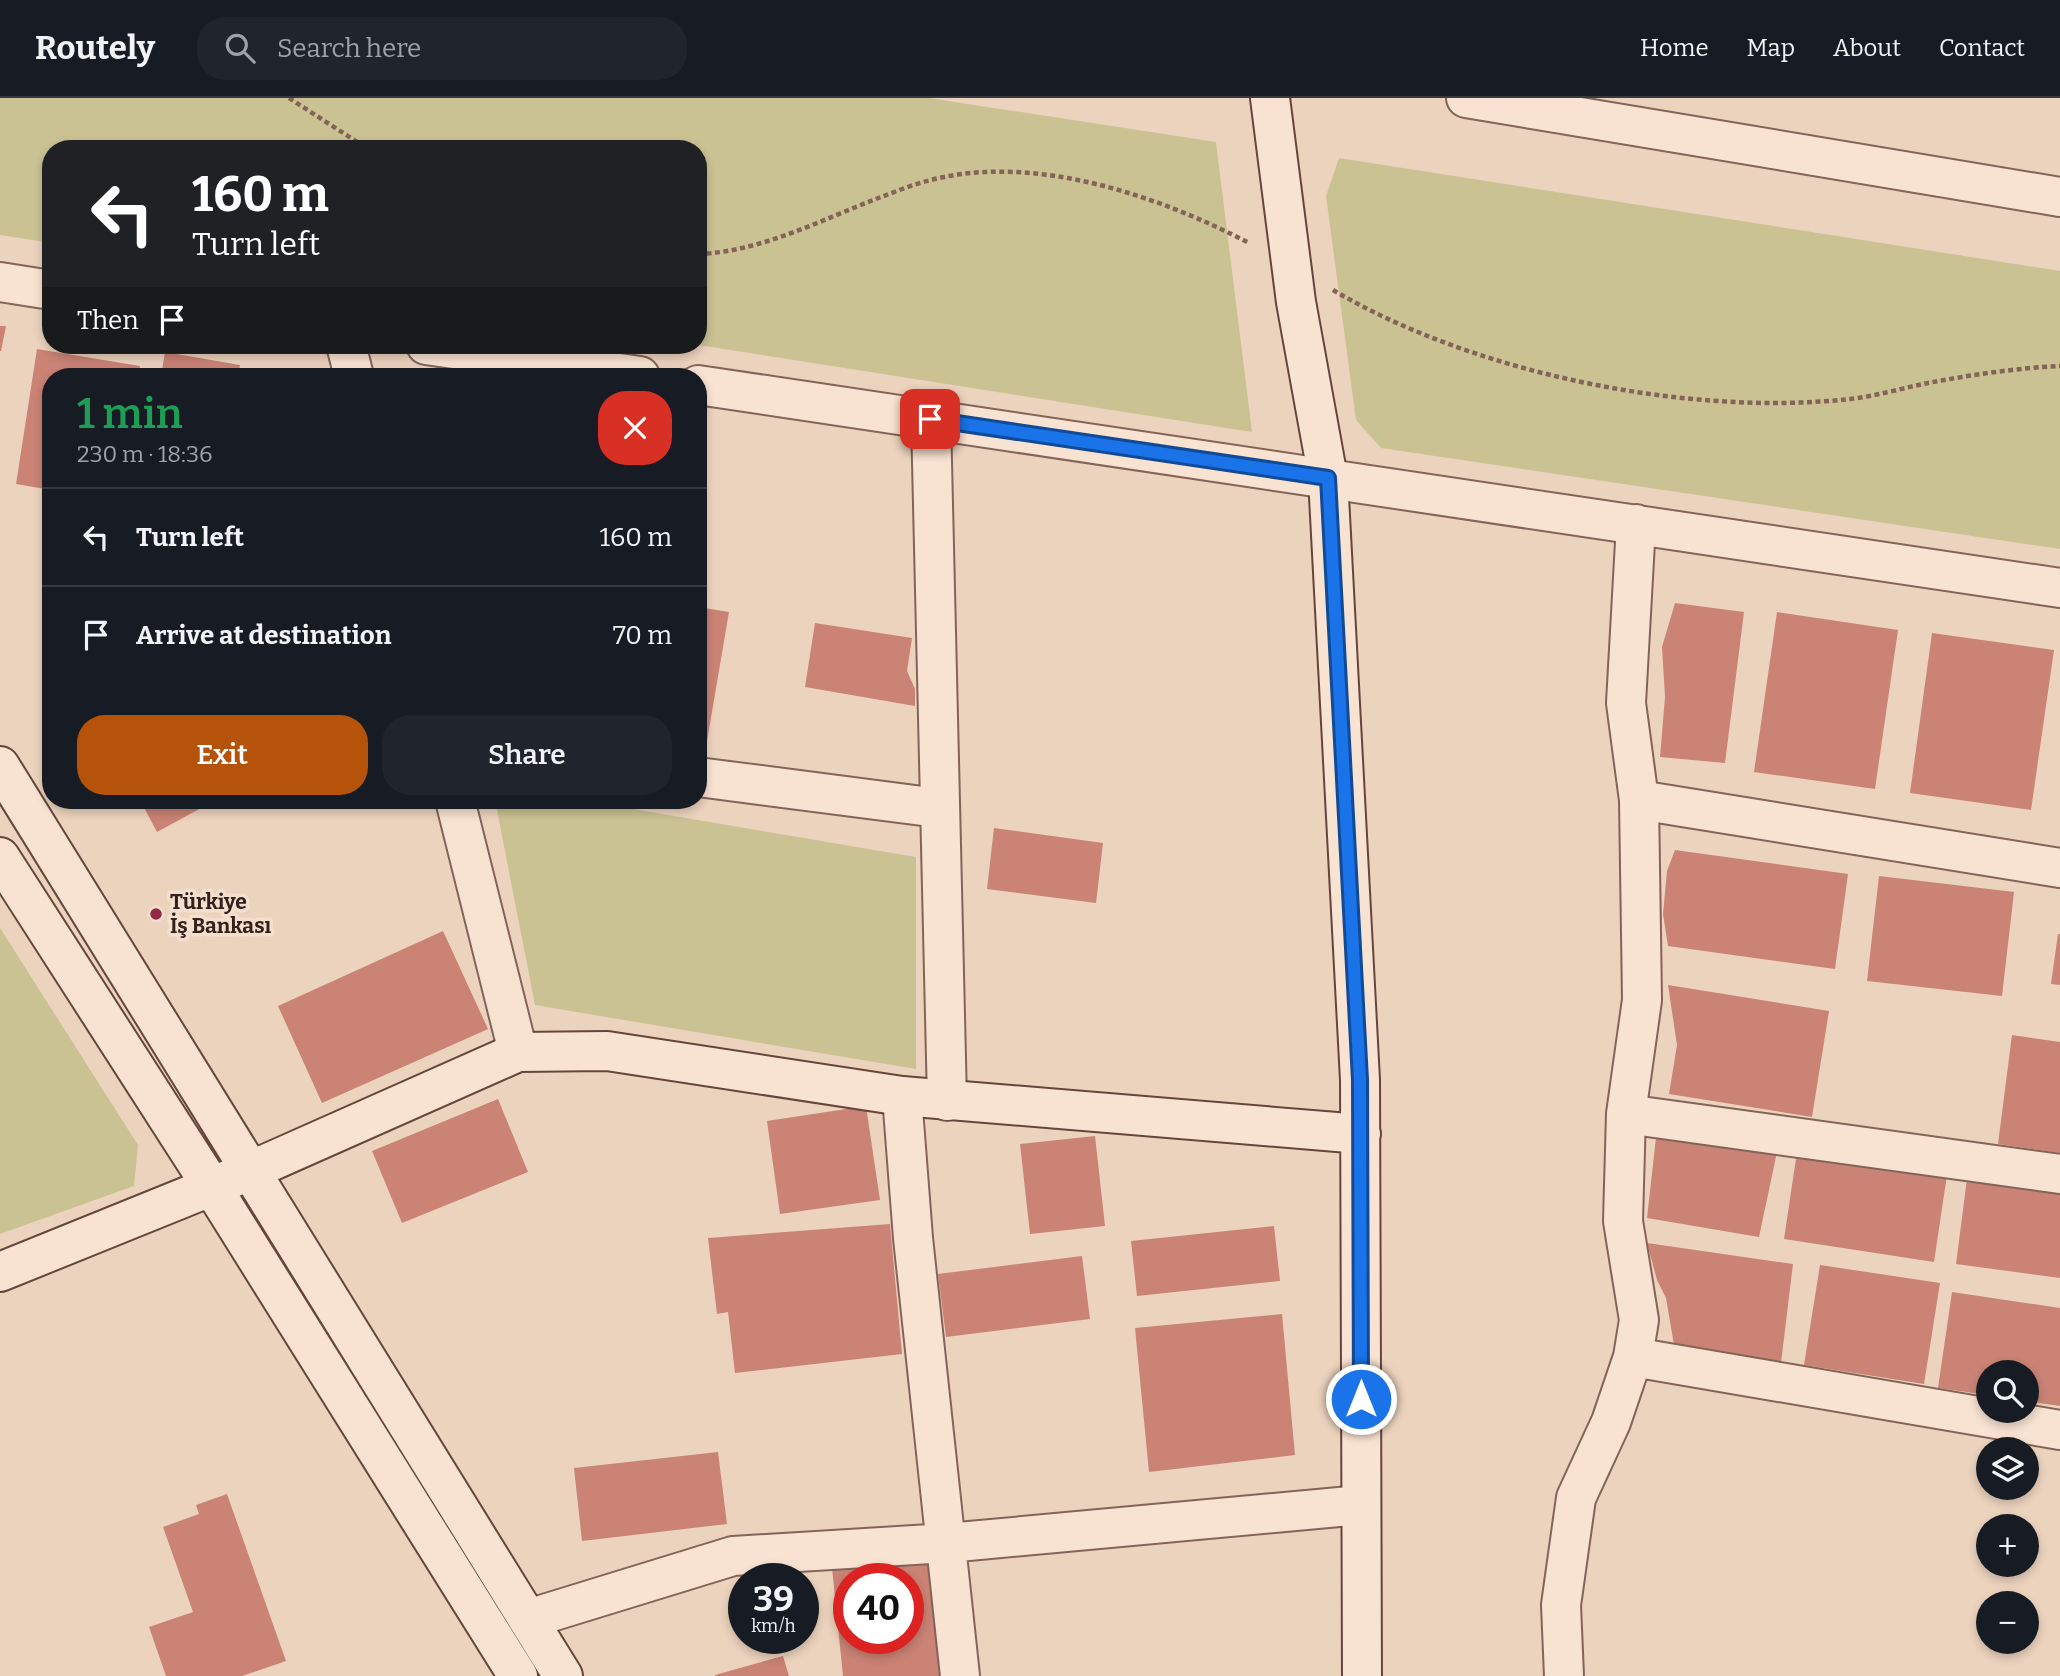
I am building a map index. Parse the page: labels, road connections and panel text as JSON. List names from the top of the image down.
{
  "places": ["Türkiye İş Bankası"],
  "page": {
    "header": "Routely",
    "search": "Search here",
    "nav": [
      "Home",
      "Map",
      "About",
      "Contact"
    ],
    "turn": ["160 m", "Turn left"],
    "then": "Then",
    "heading": ["1 min", "230 m · 18:36"],
    "list": [
      {
        "name": "Turn left",
        "value": "160 m"
      },
      {
        "name": "Arrive at destination",
        "value": "70 m"
      }
    ],
    "buttons": ["Exit", "Share"],
    "map_buttons": ["+", "−"],
    "speed": "39 km/h",
    "limit": "40"
  }
}
